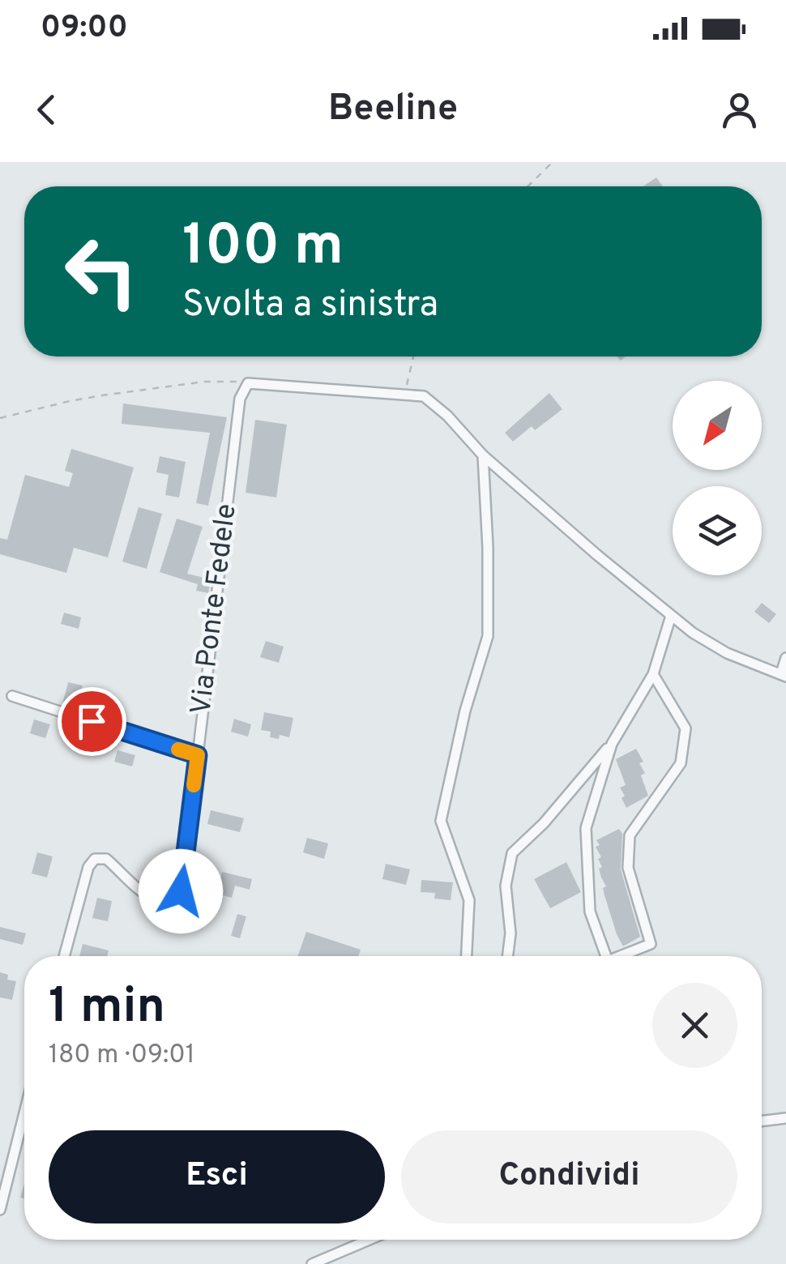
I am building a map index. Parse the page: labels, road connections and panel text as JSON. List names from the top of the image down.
{
  "streets": {
    "street": ["Via Ponte Fedele"]
  },
  "north": "bottom left",
  "page": {
    "status": "09:00",
    "header": "Beeline",
    "turn": ["100 m", "Svolta a sinistra"],
    "heading": ["1 min", "180 m · 09:01"],
    "buttons": ["Esci", "Condividi"]
  }
}
